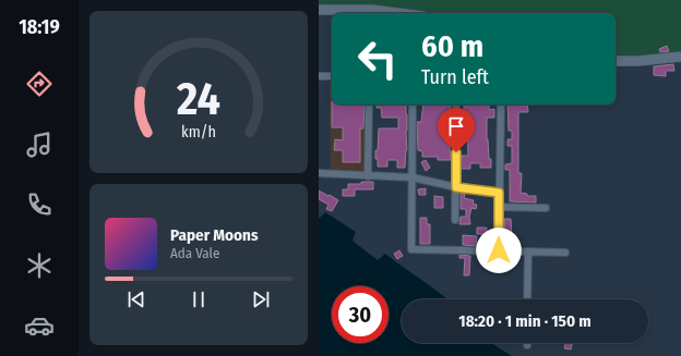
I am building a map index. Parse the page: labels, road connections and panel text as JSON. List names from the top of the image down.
{
  "page": {
    "tabs": "18:19",
    "turn": ["60 m", "Turn left"],
    "song": ["Paper Moons", "Ada Vale"],
    "limit": "30",
    "trip": "18:20 · 1 min · 150 m",
    "gauge": ["24", "km/h"]
  }
}
